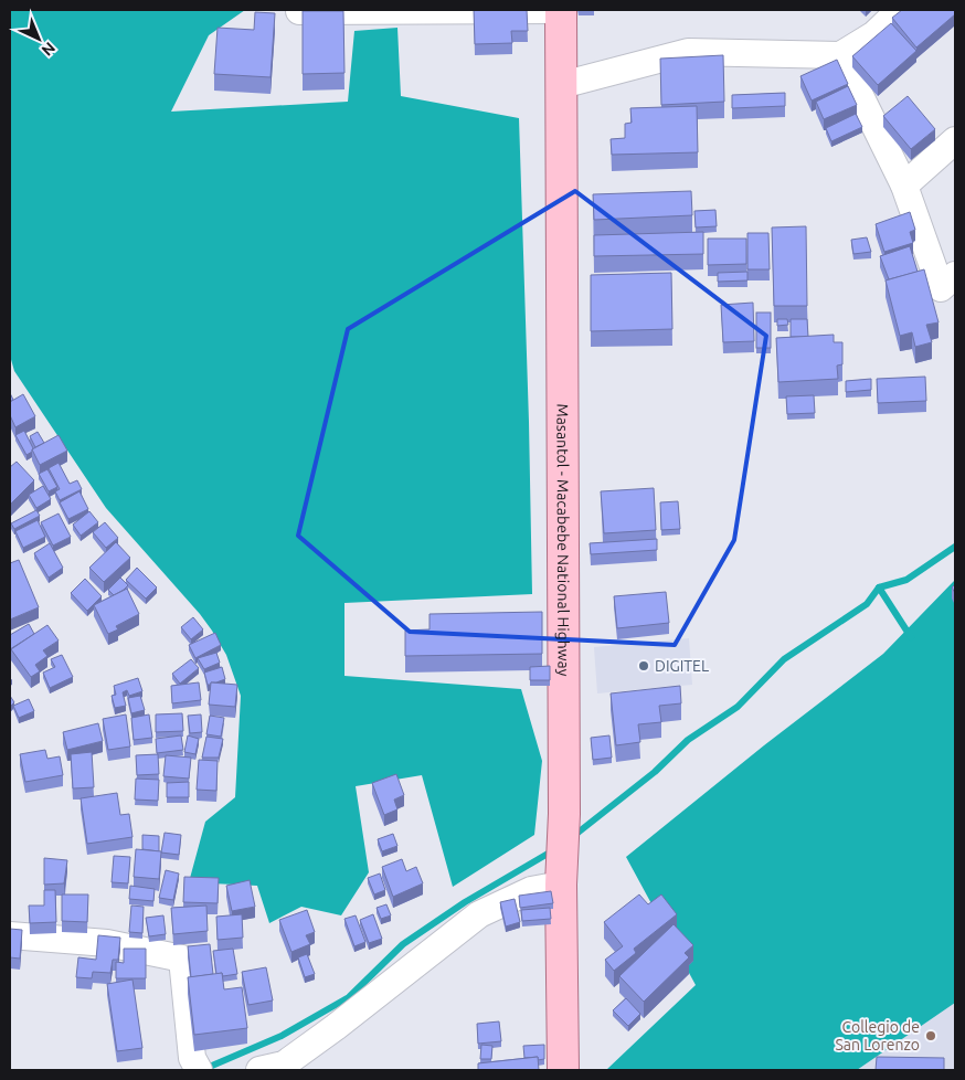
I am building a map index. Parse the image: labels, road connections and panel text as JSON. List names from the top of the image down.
{
  "streets": {
    "main road": ["Masantol - Macabebe National Highway"]
  },
  "places": ["DIGITEL", "Collegio de San Lorenzo"],
  "north": "bottom right"
}
